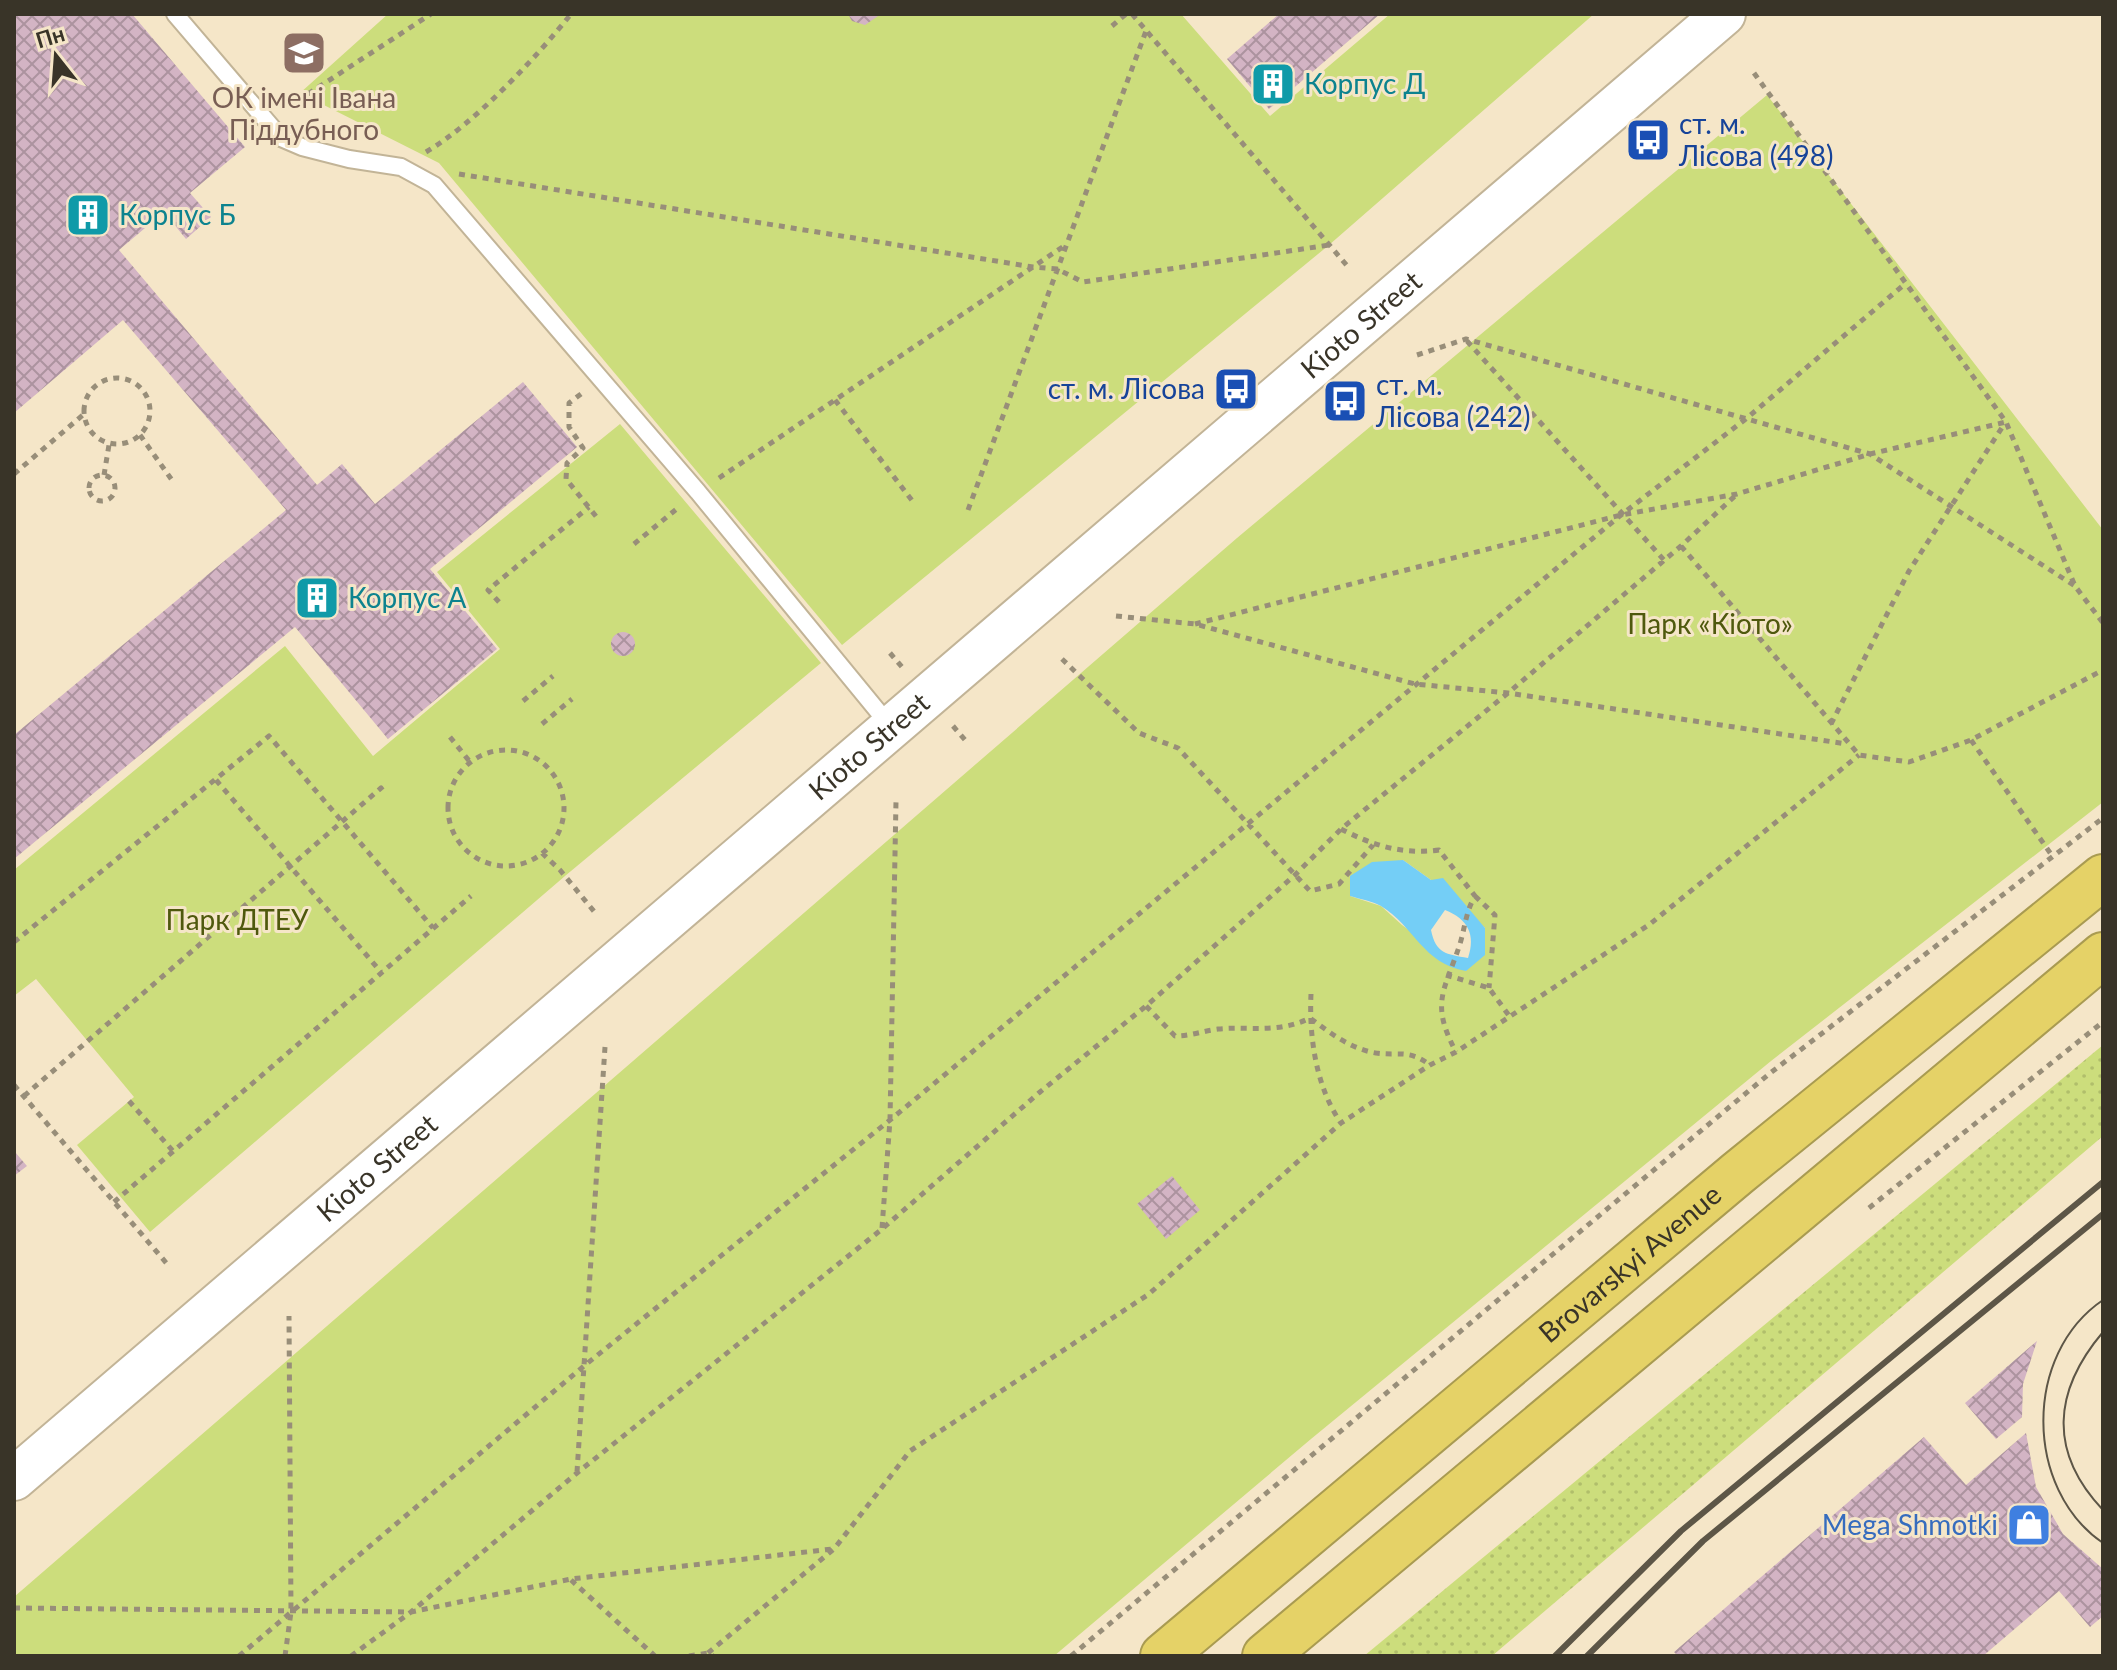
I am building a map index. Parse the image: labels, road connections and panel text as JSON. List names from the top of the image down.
{
  "streets": {
    "highway": ["Brovarskyi Avenue"],
    "street": ["Kioto Street"]
  },
  "parks": ["Парк «Кіото»", "Парк ДТЕУ"],
  "places": {
    "school or university": ["ОК імені Івана Піддубного"],
    "building": ["Корпус Д", "Корпус Б", "Корпус А"],
    "bus stop": ["ст. м. Лісова (498)", "ст. м. Лісова", "ст. м. Лісова (242)"],
    "shop": ["Mega Shmotki"]
  },
  "north": "top"
}
